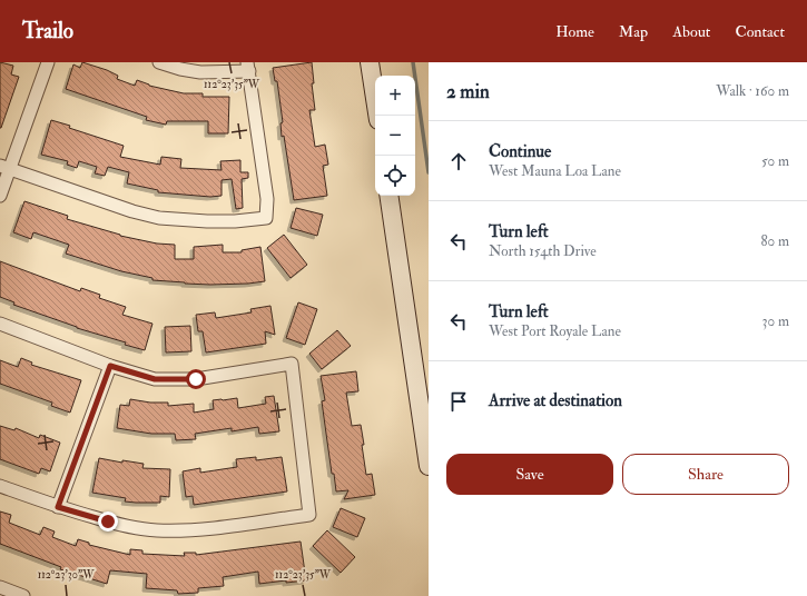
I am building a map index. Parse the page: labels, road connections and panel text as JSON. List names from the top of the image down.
{
  "page": {
    "header": "Trailo",
    "nav": [
      "Home",
      "Map",
      "About",
      "Contact"
    ],
    "heading": ["2 min", "Walk · 160 m"],
    "map_buttons": ["+", "−"],
    "list": [
      ["Continue", "West Mauna Loa Lane", "50 m"],
      ["Turn left", "North 154th Drive", "80 m"],
      ["Turn left", "West Port Royale Lane", "30 m"],
      "Arrive at destination"
    ],
    "buttons": ["Save", "Share"]
  },
  "coordinates": ["112°23'35\"W", "112°23'30\"W"]
}
